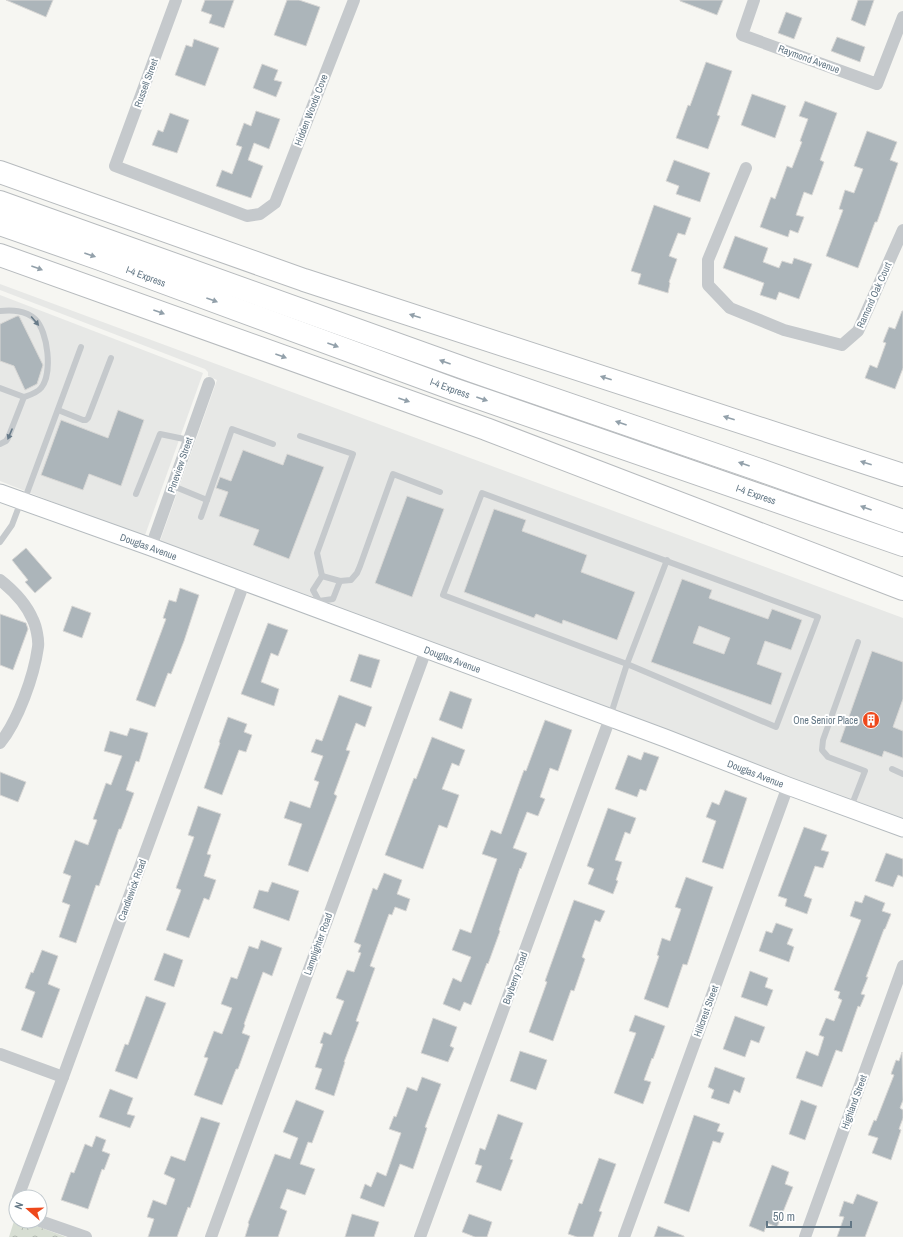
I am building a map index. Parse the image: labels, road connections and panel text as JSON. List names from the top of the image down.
{
  "streets": {
    "highway": ["I-4 Express"],
    "main road": ["Douglas Avenue"],
    "street": [
      "Raymond Avenue",
      "Russell Street",
      "Hidden Woods Cove",
      "Ramond Oak Court",
      "Pineview Street",
      "Candlewick Road",
      "Lamplighter Road",
      "Bayberry Road",
      "Hillcrest Street",
      "Highland Street"
    ]
  },
  "crossings": [
    ["Russell Street", "Hidden Woods Cove"],
    ["Pineview Street", "Douglas Avenue"],
    ["Douglas Avenue", "Candlewick Road"],
    ["Douglas Avenue", "Lamplighter Road"],
    ["Douglas Avenue", "Bayberry Road"],
    ["Douglas Avenue", "Hillcrest Street"]
  ],
  "places": {
    "building": ["One Senior Place"]
  },
  "scale_bar": "50 m",
  "north": "left"
}
